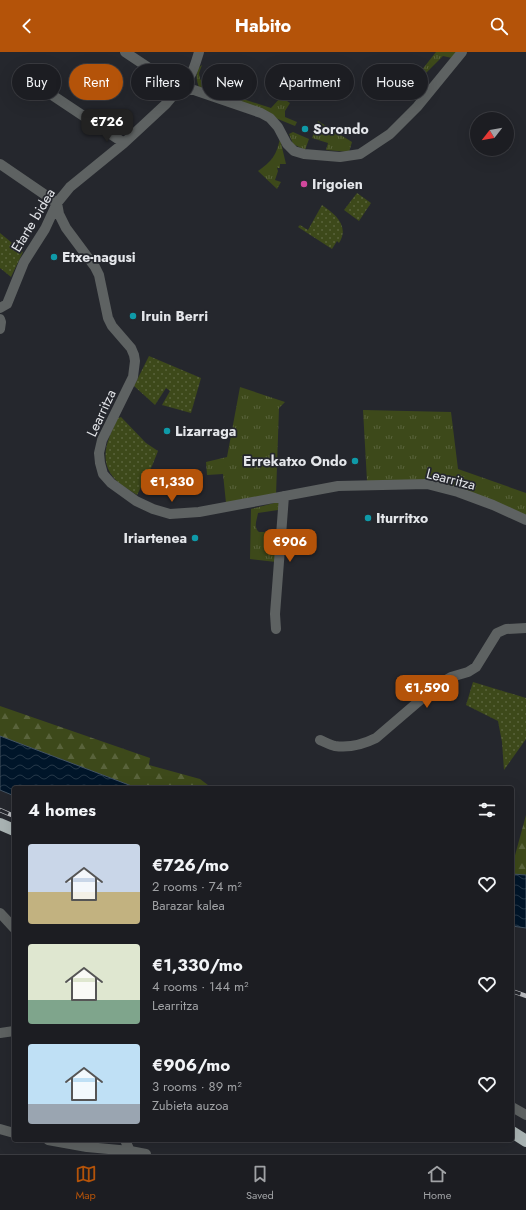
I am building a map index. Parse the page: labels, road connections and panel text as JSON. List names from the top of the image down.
{
  "streets": {
    "street": ["Etarte bidea", "Learritza"]
  },
  "crossings": [
    ["Etarte bidea", "Learritza"]
  ],
  "places": [
    "Sorondo",
    "Irigoien",
    "Etxe-nagusi",
    "Iruin Berri",
    "Lizarraga",
    "Errekatxo Ondo",
    "Iturritxo",
    "Iriartenea"
  ],
  "north": "bottom left",
  "page": {
    "header": "Habito",
    "chip": [
      "Buy",
      "Rent",
      "Filters",
      "New",
      "Apartment",
      "House"
    ],
    "price": [
      "€726",
      "€1,330",
      "€906",
      "€1,590"
    ],
    "heading": "4 homes",
    "list": [
      {
        "name": "€726/mo",
        "note": "2 rooms · 74 m² · Barazar kalea"
      },
      {
        "name": "€1,330/mo",
        "note": "4 rooms · 144 m² · Learritza"
      },
      {
        "name": "€906/mo",
        "note": "3 rooms · 89 m² · Zubieta auzoa"
      }
    ],
    "tabs": ["Map", "Saved", "Home"]
  }
}
